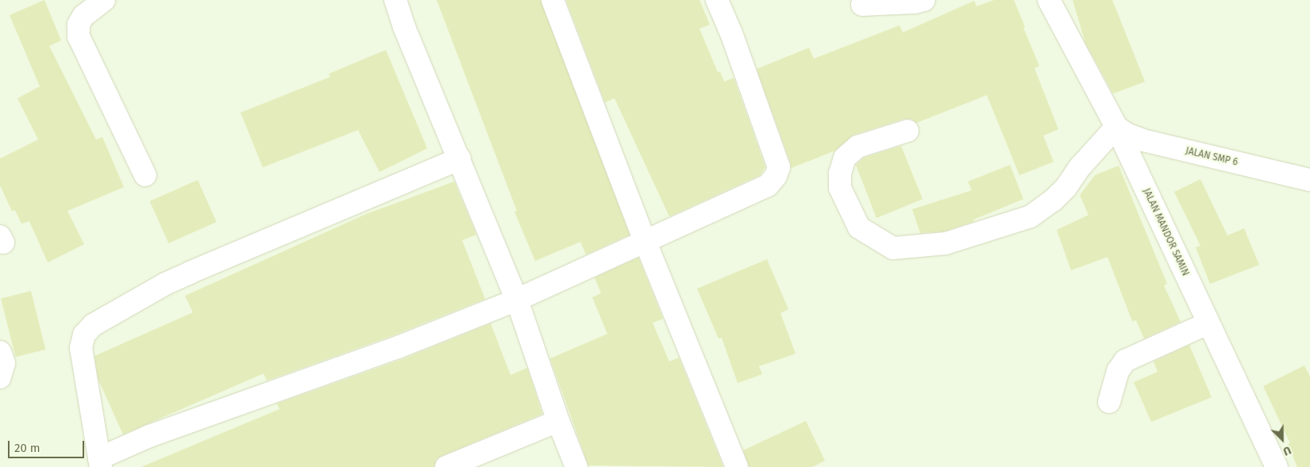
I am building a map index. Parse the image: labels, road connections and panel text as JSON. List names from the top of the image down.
{
  "streets": {
    "street": ["JALAN SMP 6", "JALAN MANDOR SAMIN"]
  },
  "crossings": [
    ["JALAN SMP 6", "JALAN MANDOR SAMIN"]
  ],
  "scale_bar": "20 m",
  "north": "bottom right"
}
